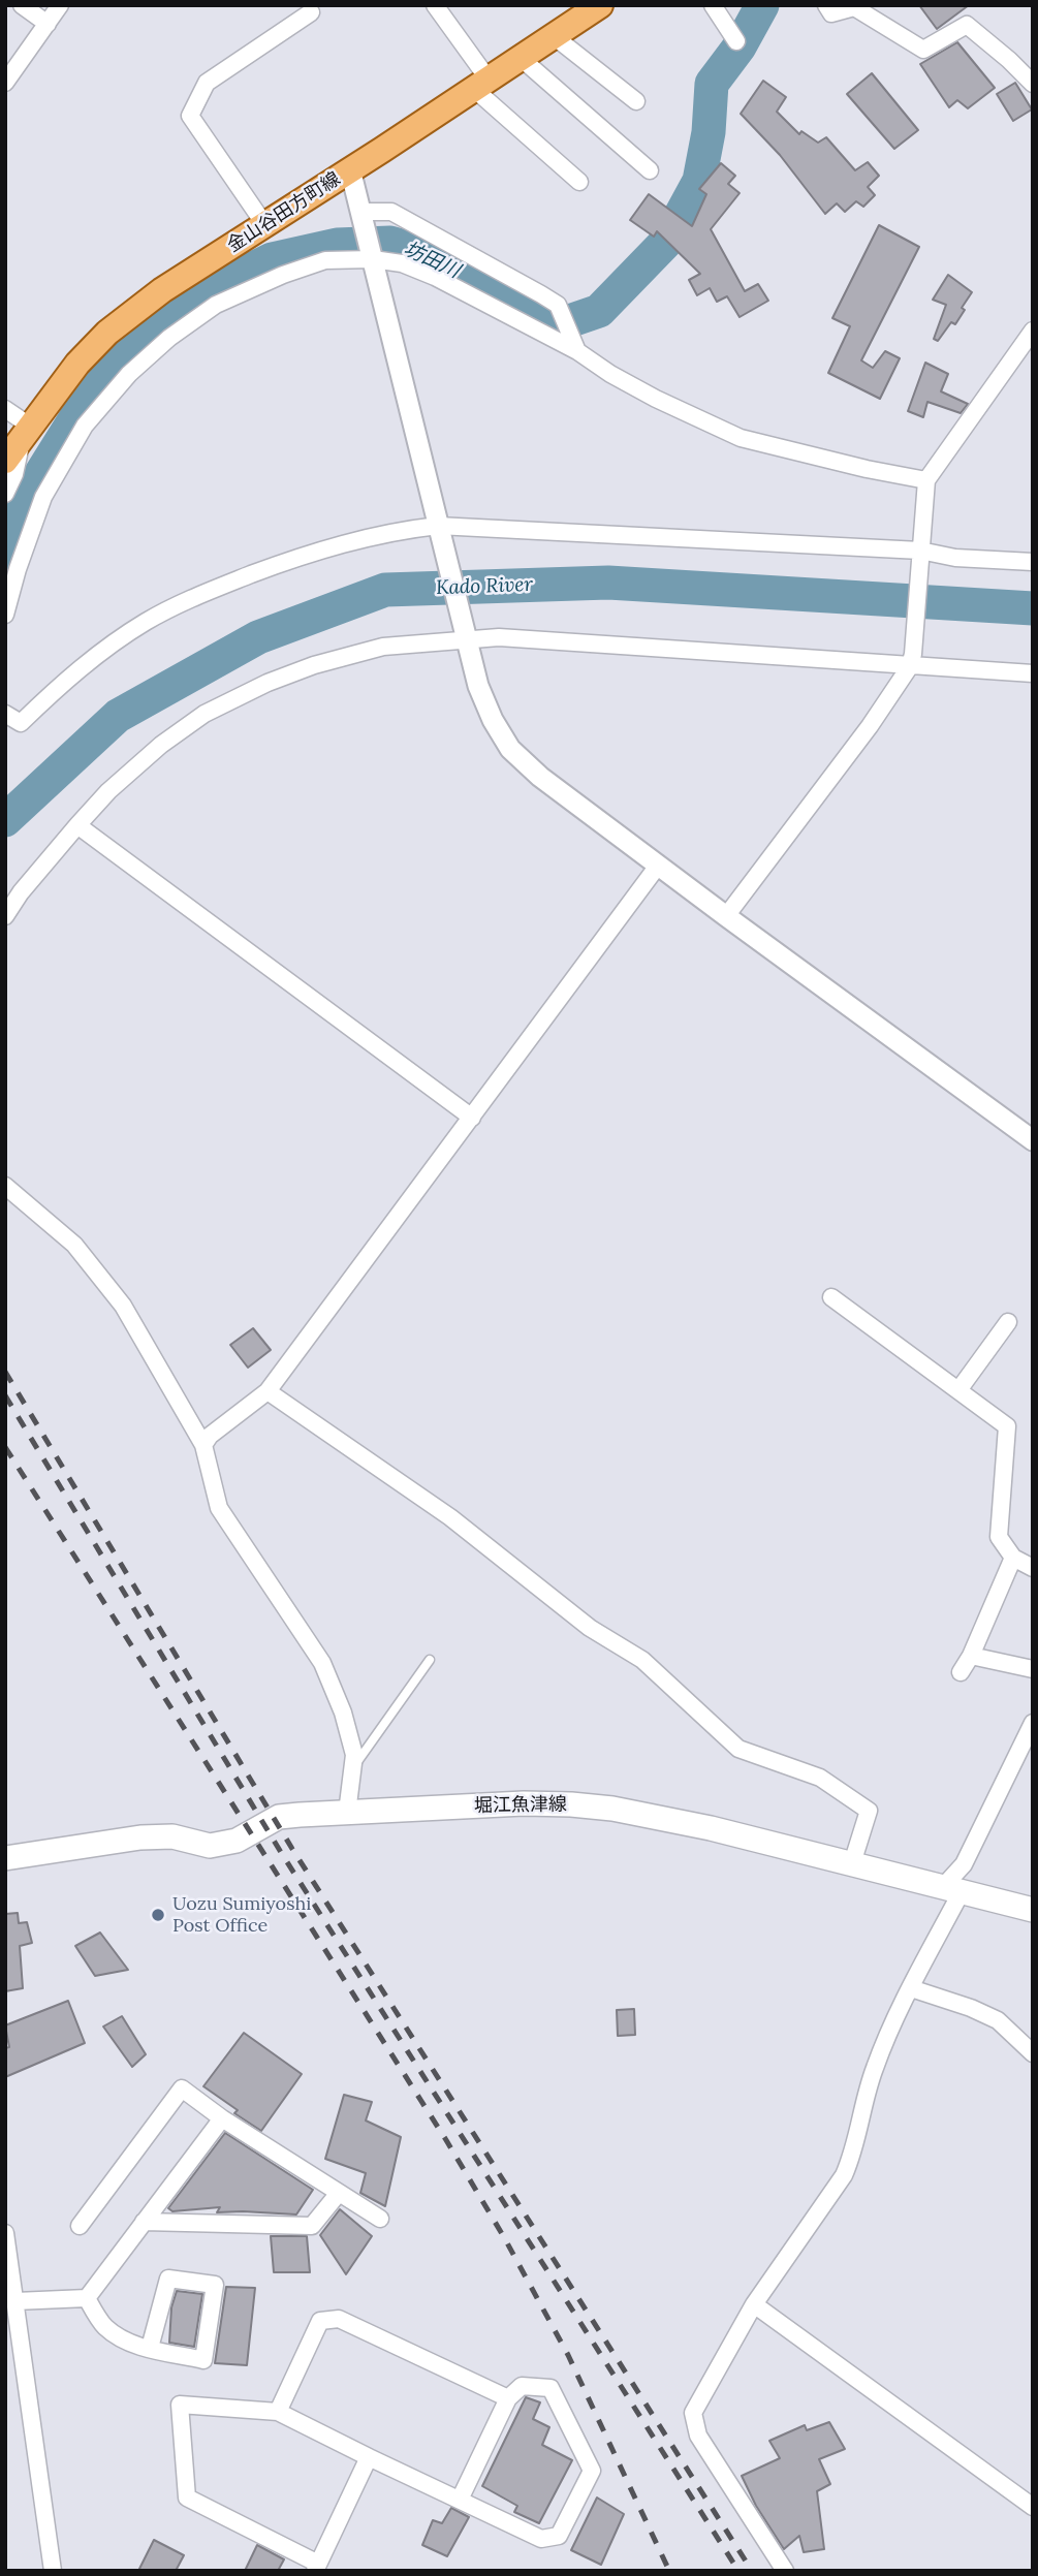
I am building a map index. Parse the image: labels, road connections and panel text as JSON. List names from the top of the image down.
{
  "streets": {
    "main road": ["金山谷田方町線", "堀江魚津線"]
  },
  "water": ["坊田川", "Kado River"],
  "places": ["Uozu Sumiyoshi Post Office"]
}
